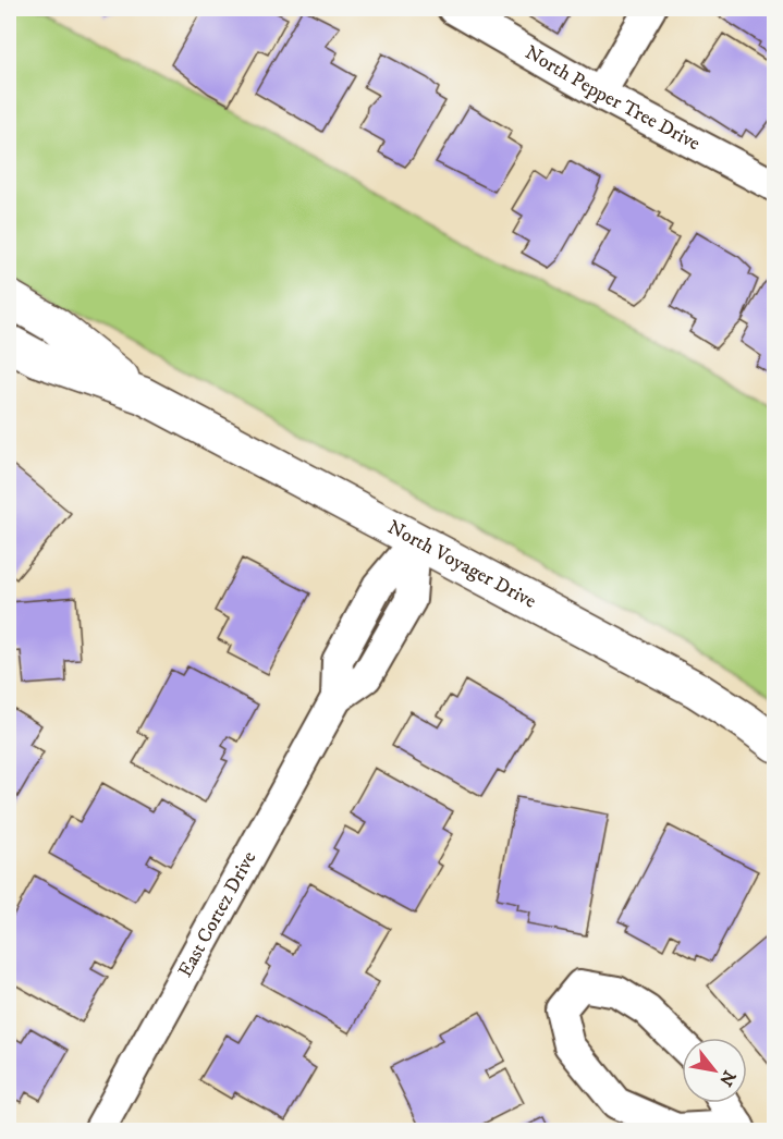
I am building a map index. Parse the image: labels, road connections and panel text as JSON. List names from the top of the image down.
{
  "streets": {
    "street": ["North Pepper Tree Drive", "North Voyager Drive", "East Cortez Drive"]
  },
  "crossings": [
    ["North Voyager Drive", "East Cortez Drive"]
  ],
  "north": "bottom right"
}
